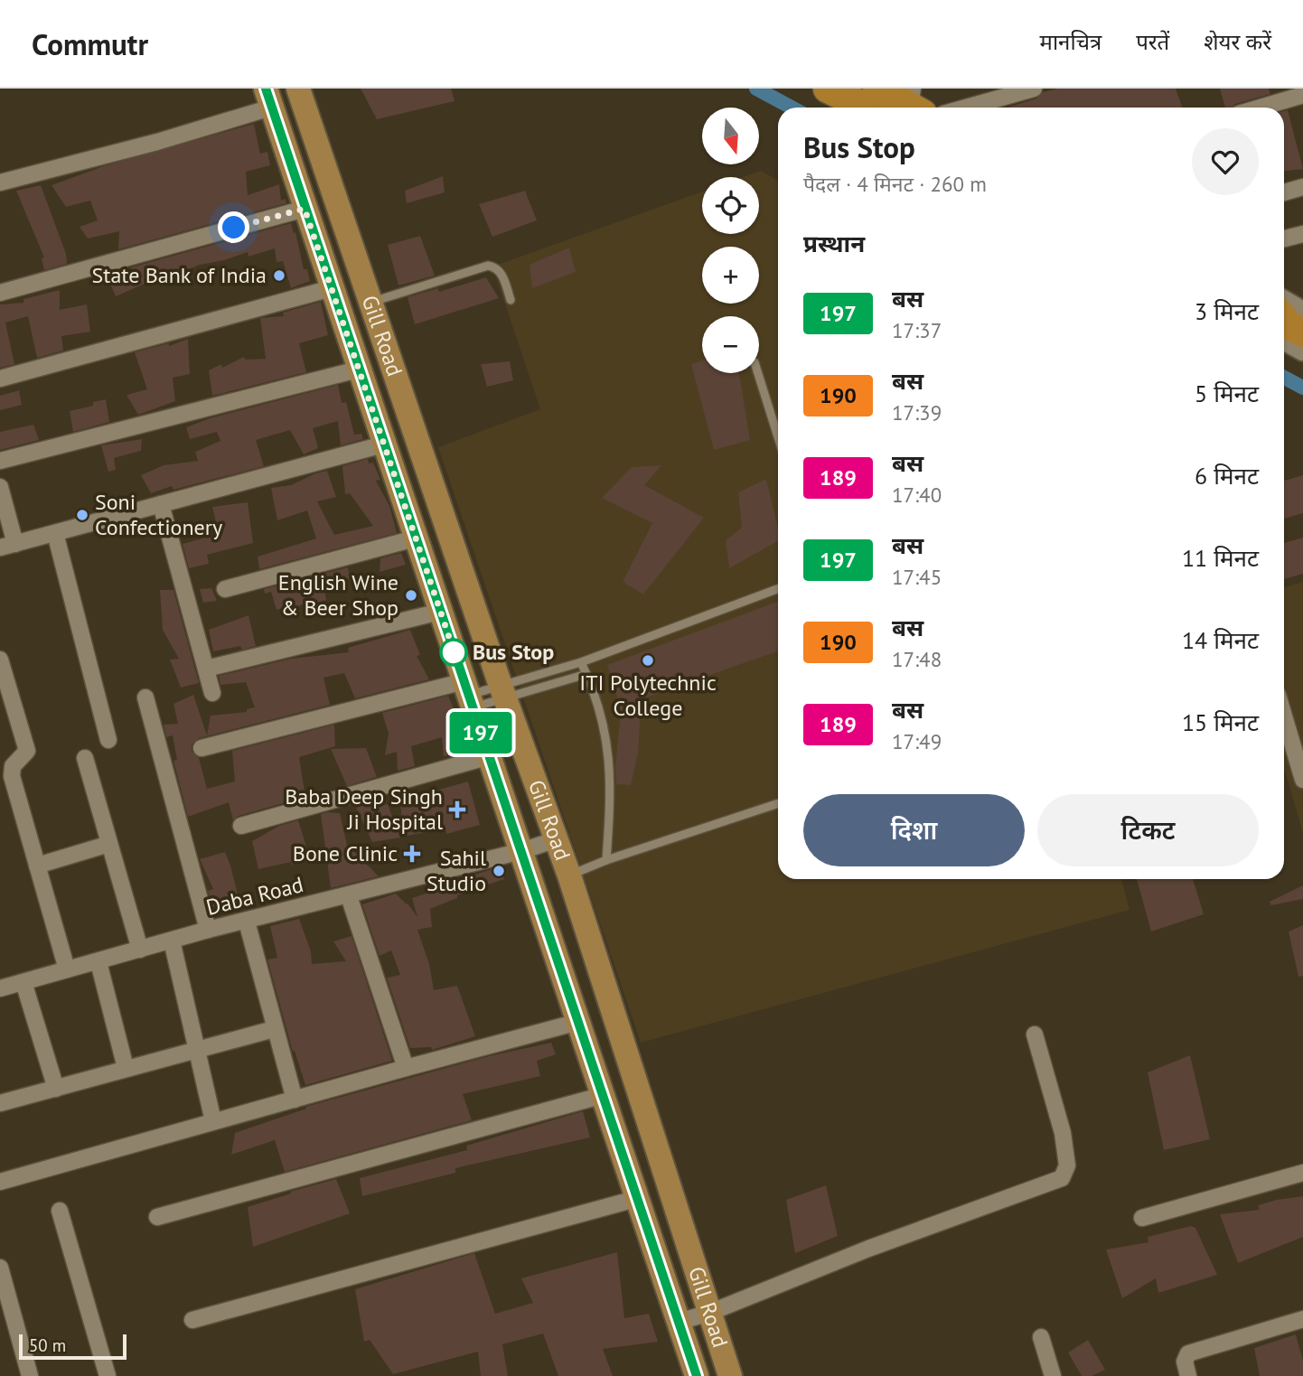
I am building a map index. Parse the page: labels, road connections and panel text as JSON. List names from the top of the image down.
{
  "streets": {
    "main road": ["Gill Road"],
    "street": ["Daba Road"]
  },
  "crossings": [
    ["Gill Road", "Daba Road"]
  ],
  "places": {
    "other": [
      "State Bank of India",
      "Soni Confectionery",
      "English Wine & Beer Shop",
      "Bus Stop",
      "ITI Polytechnic College",
      "Sahil Studio"
    ],
    "health": ["Baba Deep Singh Ji Hospital", "Bone Clinic"]
  },
  "lines": ["bus line 197"],
  "scale_bar": "50 m",
  "north": "bottom",
  "page": {
    "header": "Commutr",
    "nav": ["मानचित्र", "परतें", "शेयर करें"],
    "on_map": "197",
    "map_buttons": ["+", "−"],
    "heading": [
      ["Bus Stop", "पैदल · 4 मिनट · 260 m"],
      "प्रस्थान"
    ],
    "list": [
      {
        "mark": "197",
        "name": "बस",
        "note": "17:37",
        "value": "3 मिनट"
      },
      {
        "mark": "190",
        "name": "बस",
        "note": "17:39",
        "value": "5 मिनट"
      },
      {
        "mark": "189",
        "name": "बस",
        "note": "17:40",
        "value": "6 मिनट"
      },
      {
        "mark": "197",
        "name": "बस",
        "note": "17:45",
        "value": "11 मिनट"
      },
      {
        "mark": "190",
        "name": "बस",
        "note": "17:48",
        "value": "14 मिनट"
      },
      {
        "mark": "189",
        "name": "बस",
        "note": "17:49",
        "value": "15 मिनट"
      }
    ],
    "buttons": ["दिशा", "टिकट"],
    "scale": "50 m"
  }
}
